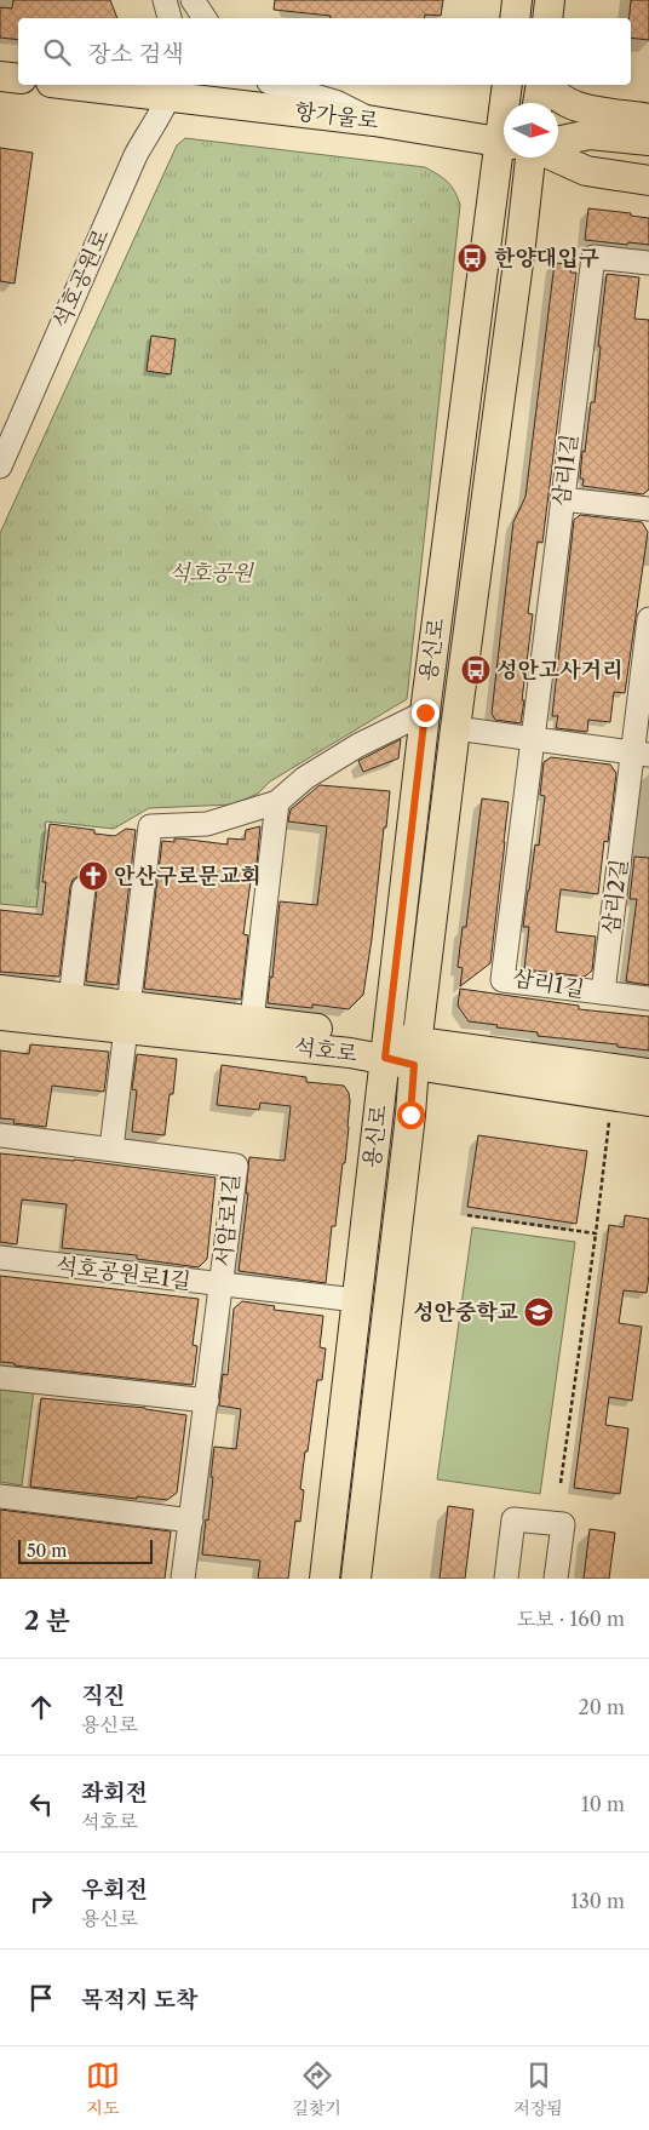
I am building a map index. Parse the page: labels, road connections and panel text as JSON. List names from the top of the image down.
{
  "streets": {
    "main road": ["항가울로", "용신로", "석호로"],
    "street": [
      "석호공원로",
      "삼리1길",
      "삼리2길",
      "서암로1길",
      "석호공원로1길"
    ]
  },
  "crossings": [
    ["항가울로", "석호공원로"],
    ["삼리1길", "삼리2길"],
    ["용신로", "석호로"],
    ["용신로", "석호공원로1길"],
    ["서암로1길", "석호공원로1길"]
  ],
  "parks": ["석호공원"],
  "places": {
    "bus stop": ["한양대입구", "성안고사거리"],
    "church": ["안산구로문교회"],
    "school or university": ["성안중학교"]
  },
  "scale_bar": "50 m",
  "north": "right",
  "page": {
    "search": "장소 검색",
    "scale": "50 m",
    "heading": ["2 분", "도보 · 160 m"],
    "list": [
      ["직진", "용신로", "20 m"],
      ["좌회전", "석호로", "10 m"],
      ["우회전", "용신로", "130 m"],
      "목적지 도착"
    ],
    "nav": ["지도", "길찾기", "저장됨"]
  }
}
